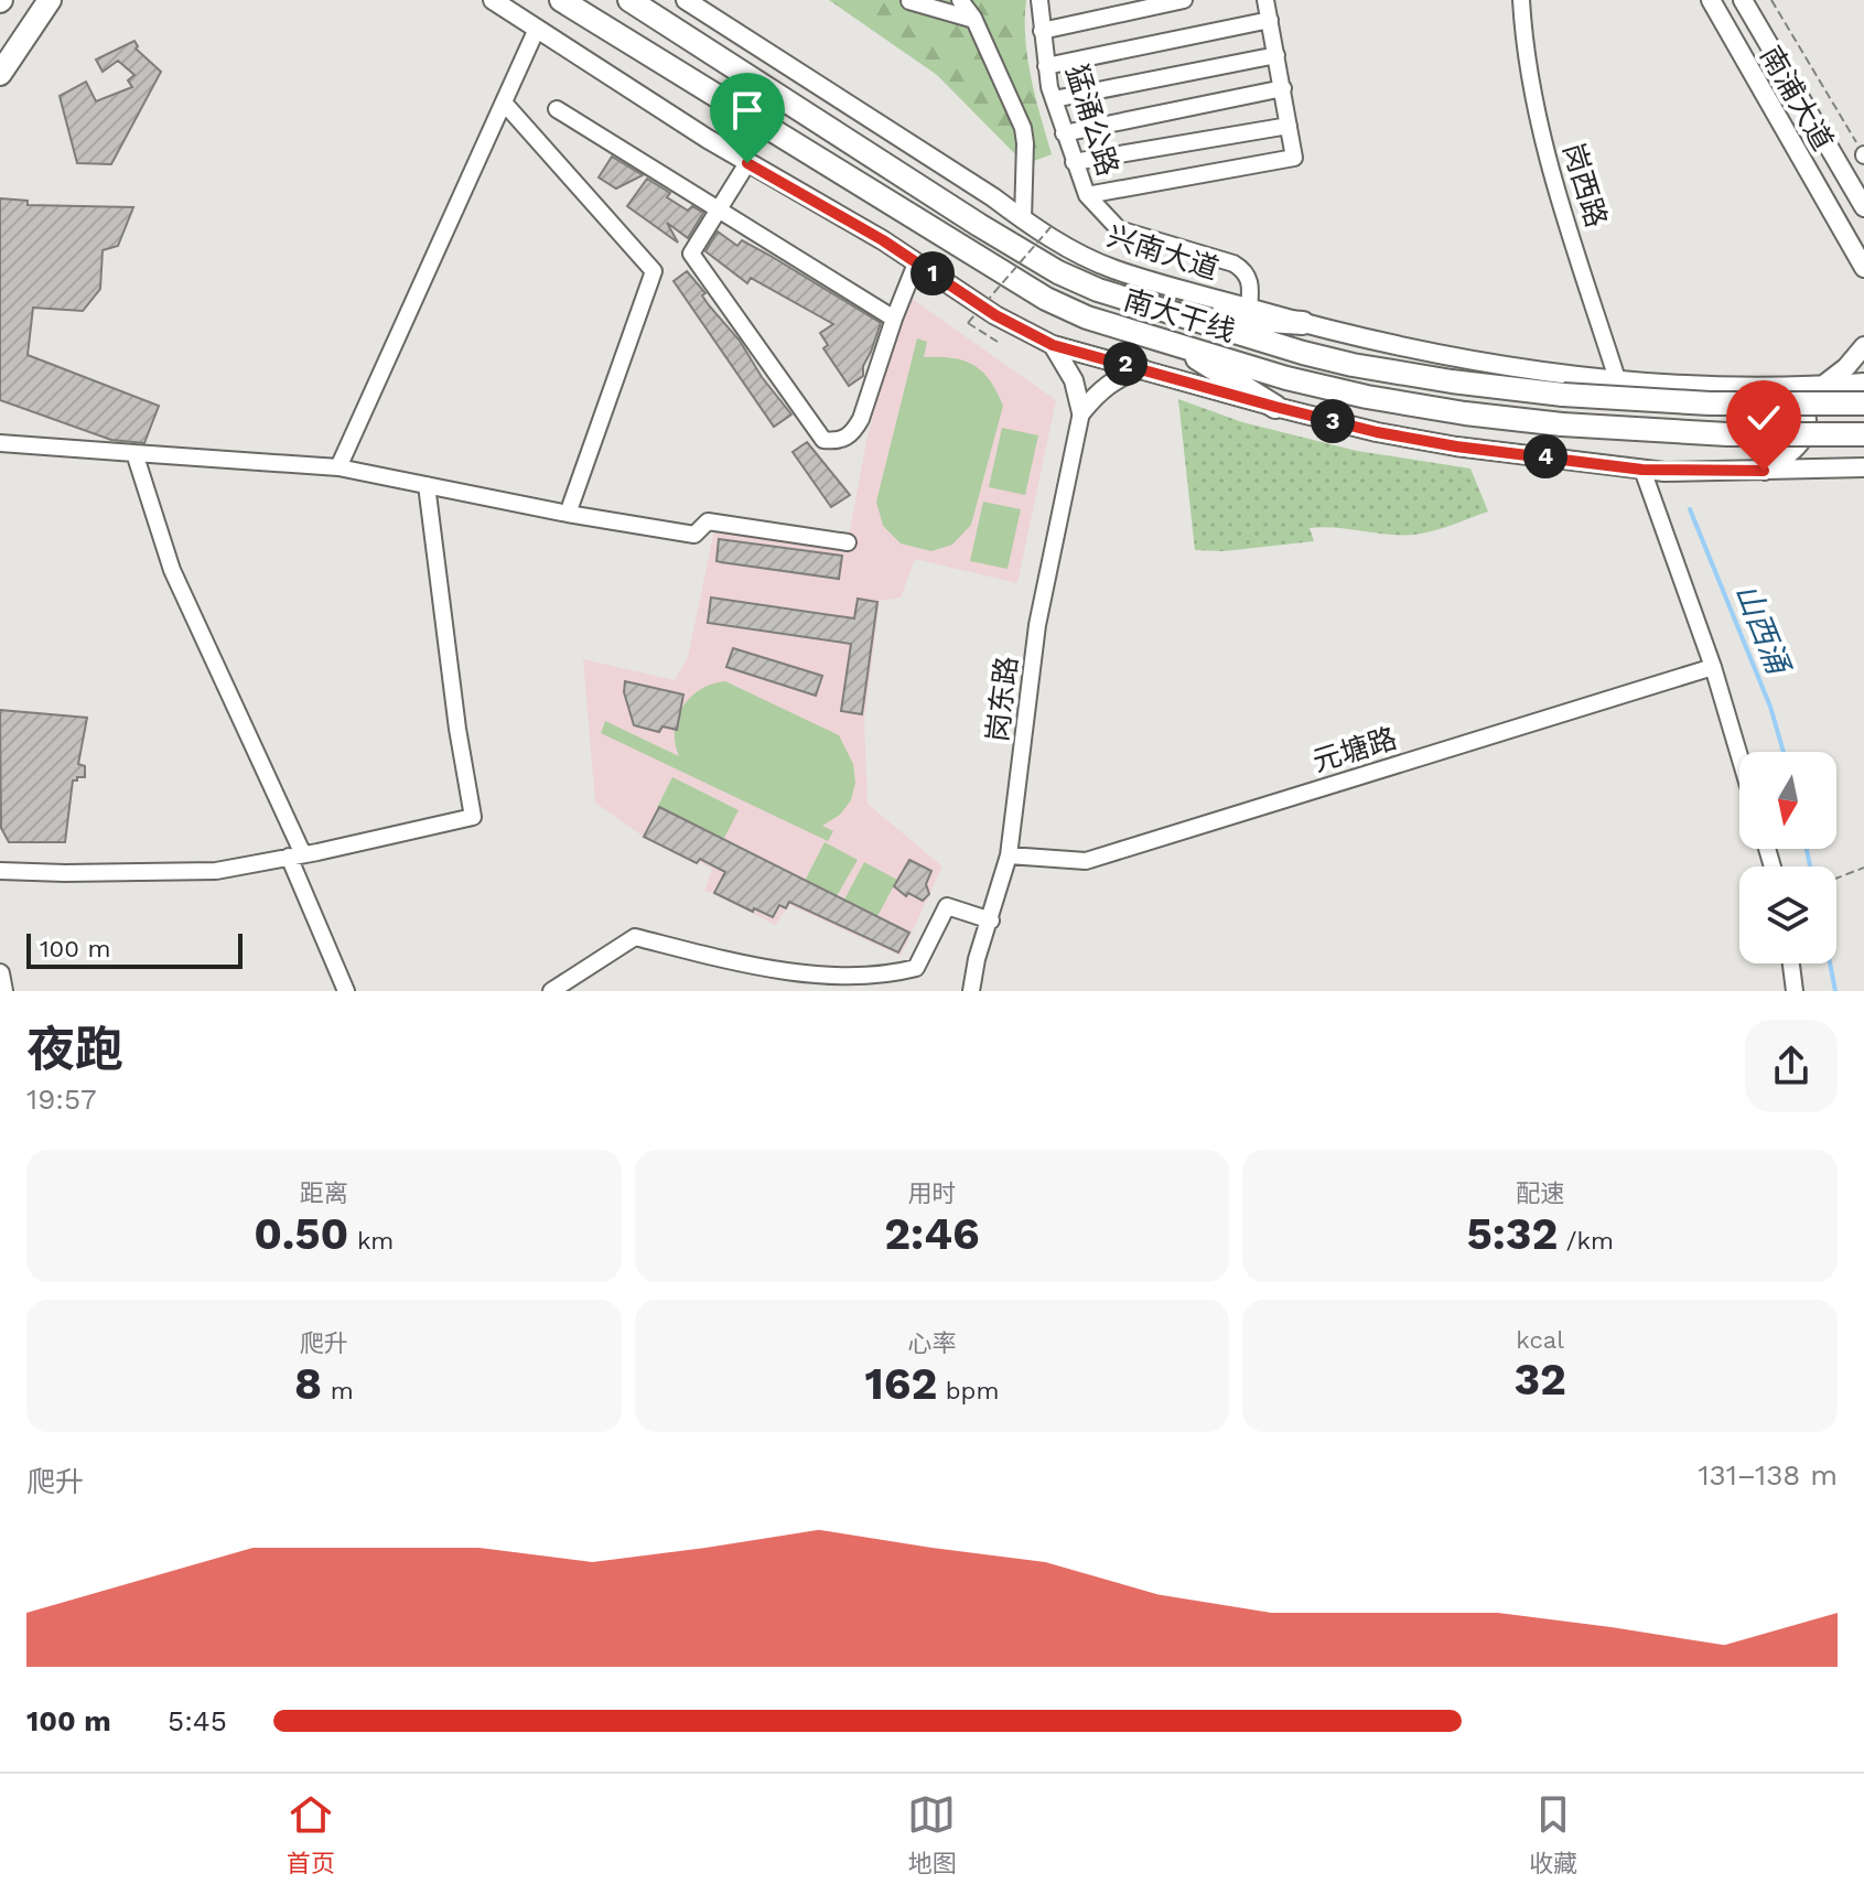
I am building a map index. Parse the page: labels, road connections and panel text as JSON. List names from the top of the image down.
{
  "streets": {
    "highway": ["南大干线"],
    "main road": ["南浦大道", "兴南大道"],
    "street": [
      "猛涌公路",
      "岗西路",
      "岗东路",
      "元塘路"
    ]
  },
  "crossings": [
    ["猛涌公路", "兴南大道"],
    ["岗西路", "兴南大道"],
    ["岗东路", "元塘路"]
  ],
  "water": ["山西涌"],
  "scale_bar": "100 m",
  "north": "bottom",
  "page": {
    "pins": [
      "1",
      "2",
      "3",
      "4"
    ],
    "scale": "100 m",
    "heading": ["夜跑", "19:57"],
    "stats": [
      ["距离", "0.50 km"],
      ["用时", "2:46"],
      ["配速", "5:32 /km"],
      ["爬升", "8 m"],
      ["心率", "162 bpm"],
      ["kcal", "32"]
    ],
    "chart": ["爬升", "131–138 m"],
    "list": [
      {
        "name": "100 m",
        "note": "5:45"
      }
    ],
    "tabs": ["首页", "地图", "收藏"]
  }
}
